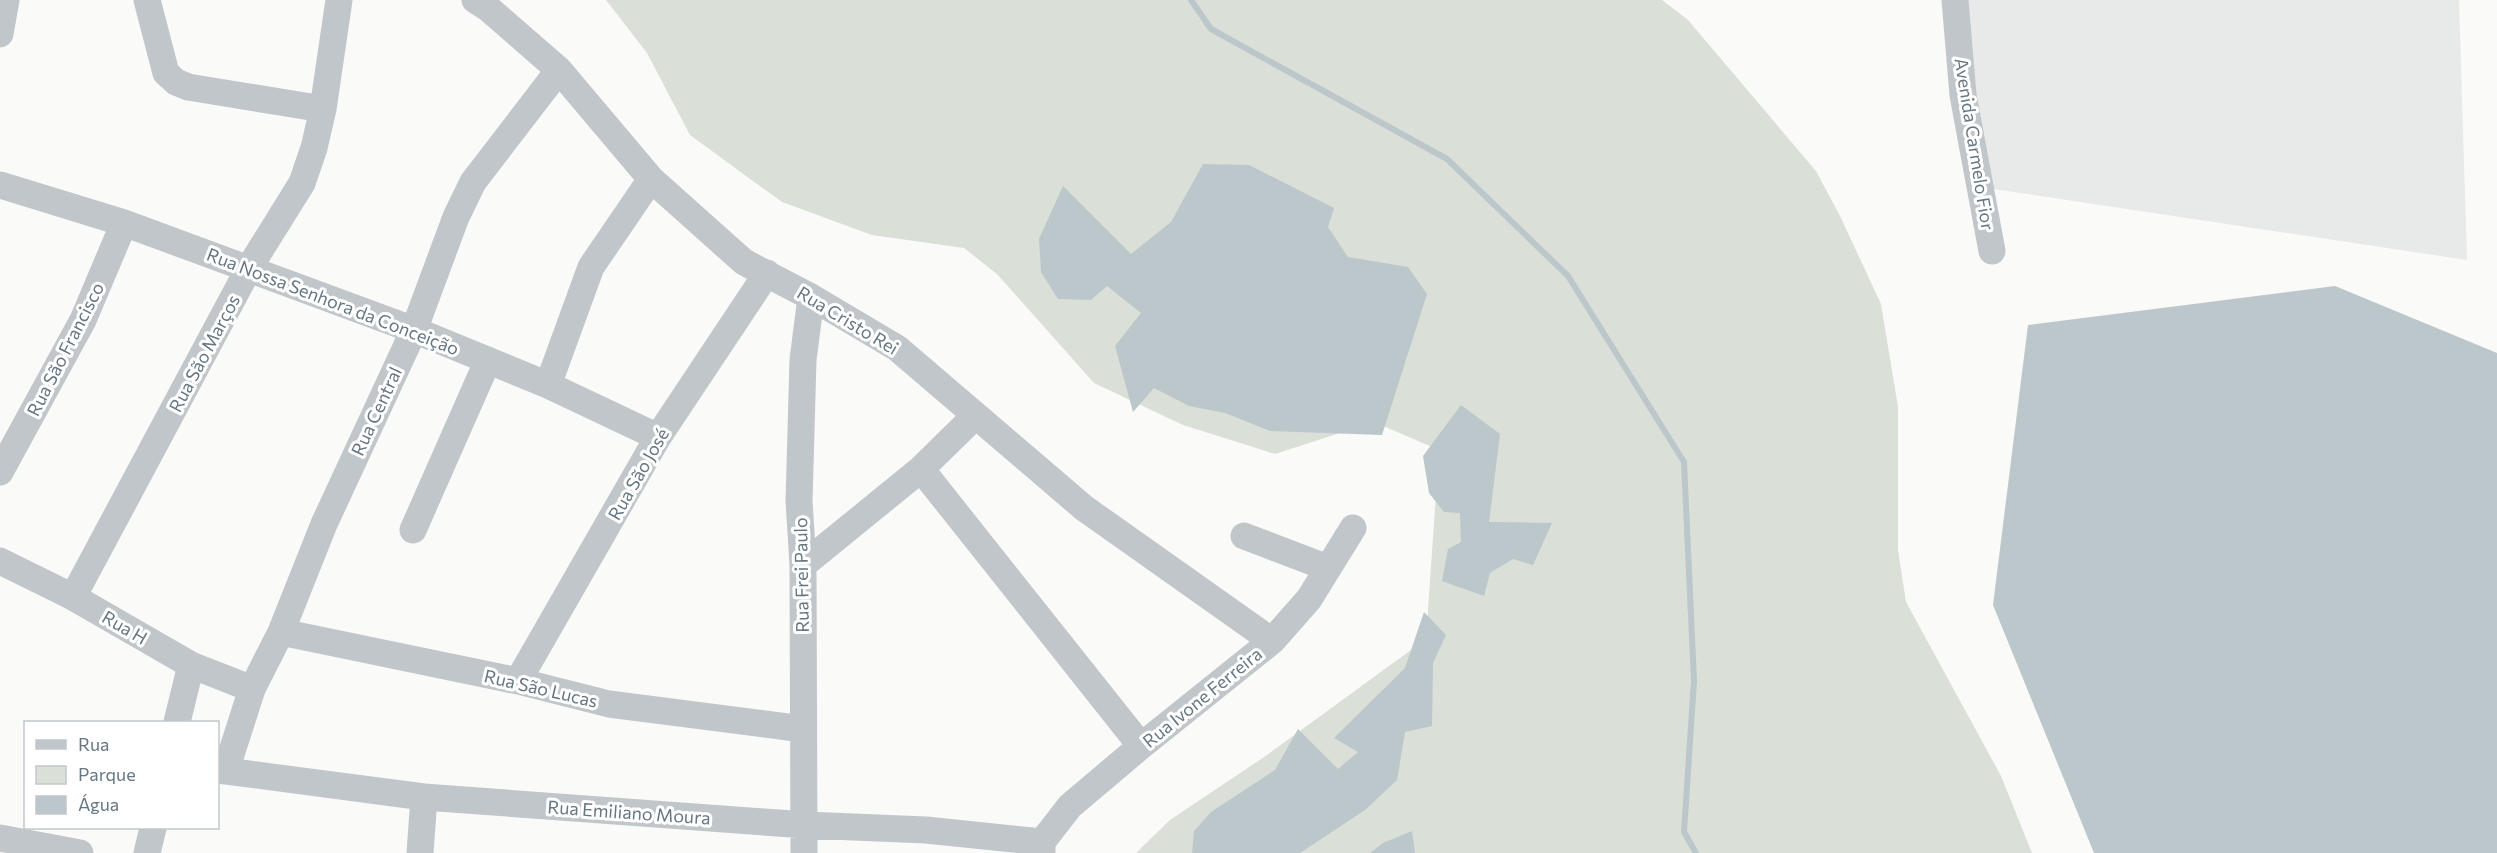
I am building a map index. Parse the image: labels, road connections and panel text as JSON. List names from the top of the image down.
{
  "streets": {
    "street": [
      "Avenida Carmelo Fior",
      "Rua Nossa Senhora da Conceição",
      "Rua Cristo Rei",
      "Rua São Francisco",
      "Rua São Marços",
      "Rua Central",
      "Rua São José",
      "Rua Frei Paulo",
      "Rua H",
      "Rua São Lucas",
      "Rua Ivone Ferreira",
      "Rua Emiliano Moura"
    ]
  },
  "crossings": [
    ["Rua Nossa Senhora da Conceição", "Rua São Francisco"],
    ["Rua Nossa Senhora da Conceição", "Rua São Marços"],
    ["Rua Nossa Senhora da Conceição", "Rua Central"],
    ["Rua Nossa Senhora da Conceição", "Rua São José"],
    ["Rua Cristo Rei", "Rua Central"],
    ["Rua Cristo Rei", "Rua São José"],
    ["Rua Cristo Rei", "Rua Frei Paulo"],
    ["Rua Cristo Rei", "Rua Ivone Ferreira"],
    ["Rua São Marços", "Rua H"],
    ["Rua Central", "Rua H"],
    ["Rua Central", "Rua São Lucas"],
    ["Rua Central", "Rua Emiliano Moura"],
    ["Rua São José", "Rua São Lucas"],
    ["Rua Frei Paulo", "Rua São Lucas"],
    ["Rua Frei Paulo", "Rua Emiliano Moura"],
    ["Rua Ivone Ferreira", "Rua Emiliano Moura"]
  ],
  "legend": ["Rua", "Parque", "Água"]
}
